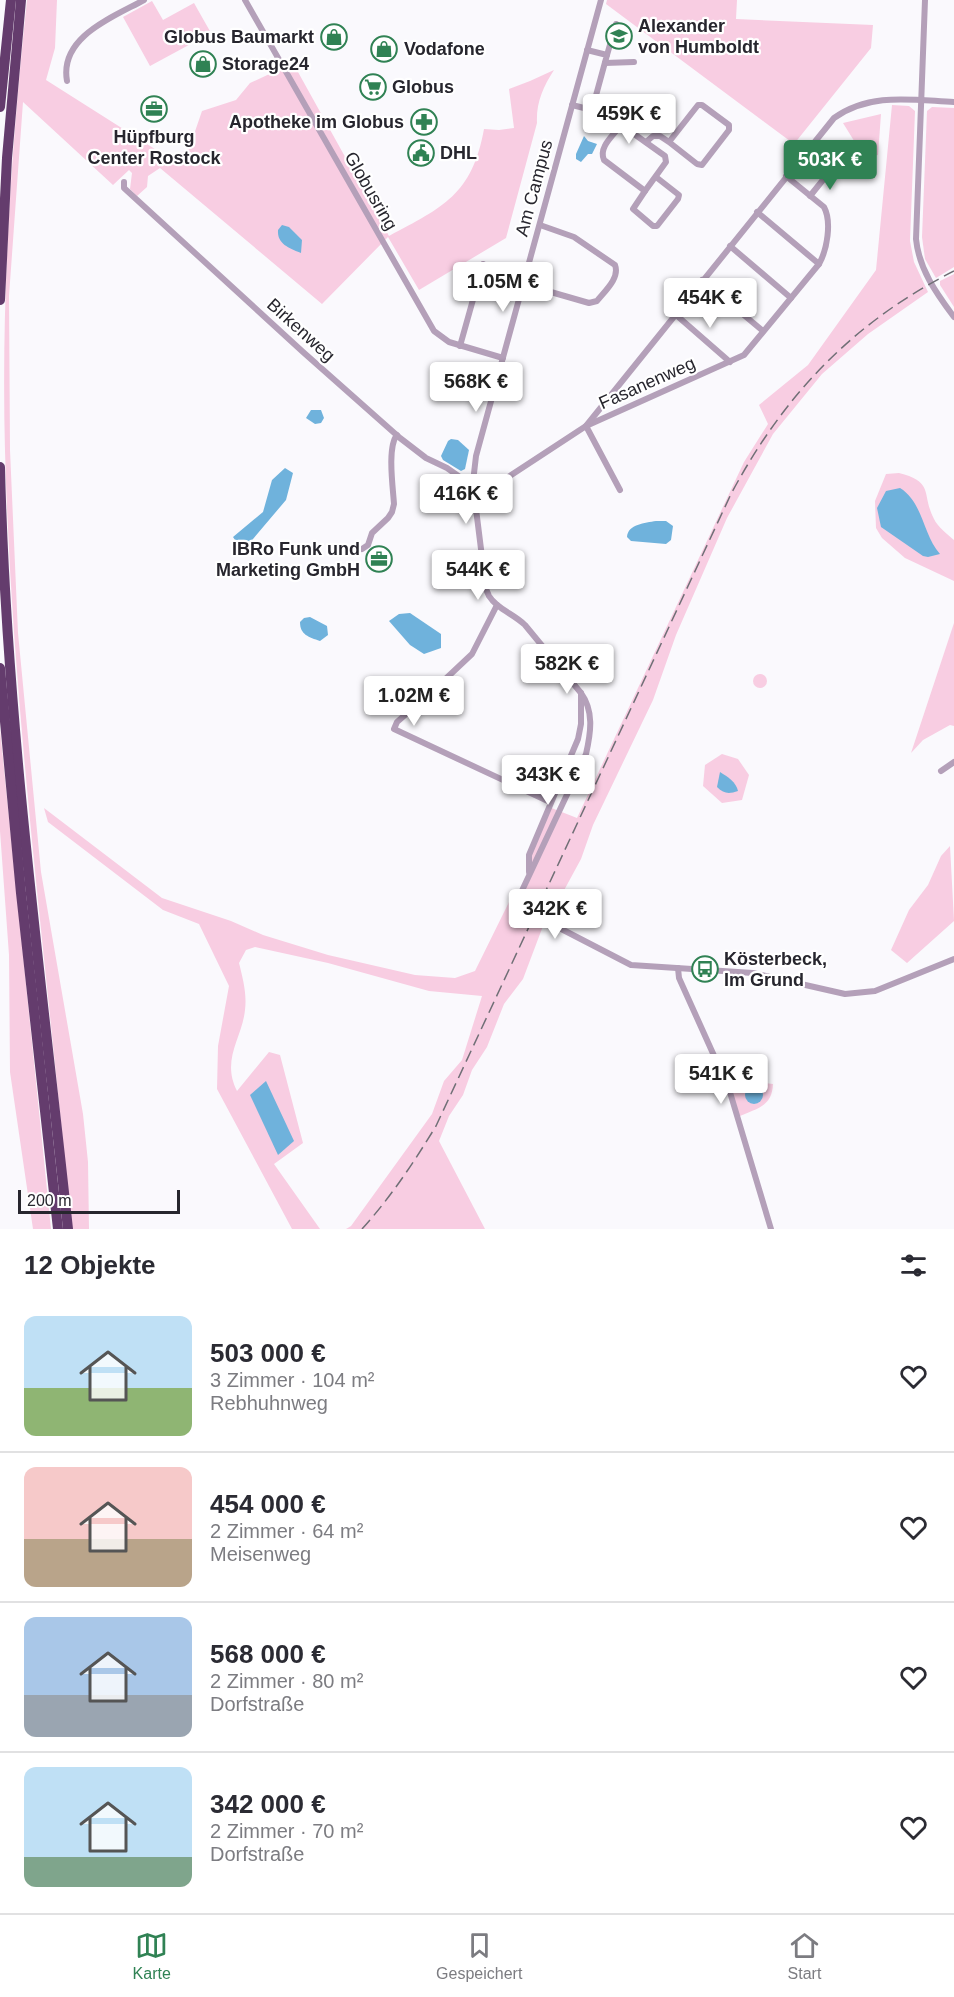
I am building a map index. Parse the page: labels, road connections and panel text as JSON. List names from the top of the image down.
{
  "streets": {
    "street": [
      "Am Campus",
      "Globusring",
      "Birkenweg",
      "Fasanenweg"
    ]
  },
  "crossings": [
    ["Am Campus", "Globusring"],
    ["Am Campus", "Birkenweg"]
  ],
  "places": {
    "school or university": ["Alexander von Humboldt"],
    "shop": ["Globus Baumarkt", "Vodafone", "Storage24"],
    "supermarket": ["Globus"],
    "office": ["Hüpfburg Center Rostock", "IBRo Funk und Marketing GmbH"],
    "pharmacy": ["Apotheke im Globus"],
    "public building": ["DHL"],
    "bus stop": ["Kösterbeck, Im Grund"]
  },
  "scale_bar": "200 m",
  "page": {
    "price": [
      "459K €",
      "503K €",
      "1.05M €",
      "454K €",
      "568K €",
      "416K €",
      "544K €",
      "582K €",
      "1.02M €",
      "343K €",
      "342K €",
      "541K €"
    ],
    "scale": "200 m",
    "heading": "12 Objekte",
    "list": [
      {
        "name": "503 000 €",
        "note": "3 Zimmer · 104 m² · Rebhuhnweg"
      },
      {
        "name": "454 000 €",
        "note": "2 Zimmer · 64 m² · Meisenweg"
      },
      {
        "name": "568 000 €",
        "note": "2 Zimmer · 80 m² · Dorfstraße"
      },
      {
        "name": "342 000 €",
        "note": "2 Zimmer · 70 m² · Dorfstraße"
      }
    ],
    "tabs": ["Karte", "Gespeichert", "Start"]
  }
}
